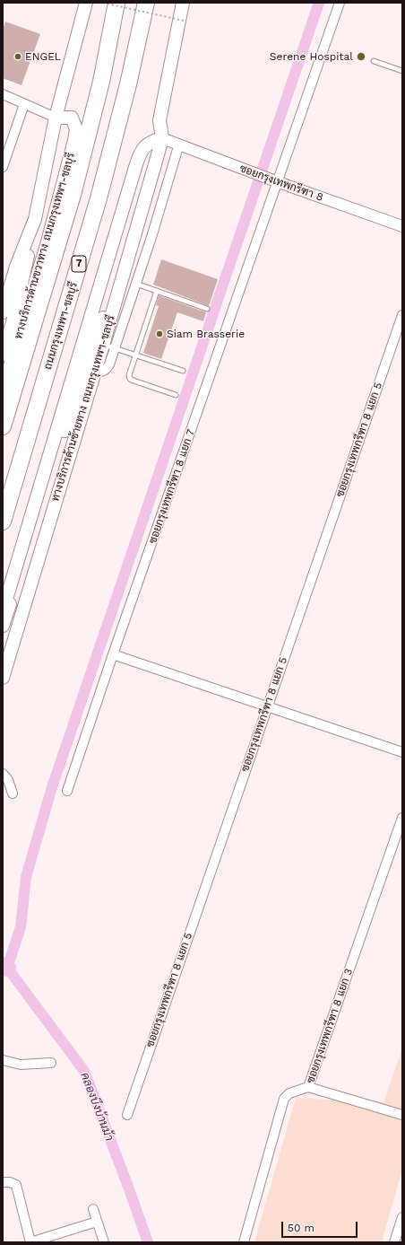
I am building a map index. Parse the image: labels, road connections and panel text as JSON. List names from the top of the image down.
{
  "streets": {
    "highway": ["7", "ถนนกรุงเทพฯ-ชลบุรี"],
    "main road": ["ทางบริการด้านขวาทาง ถนนกรุงเทพฯ-ชลบุรี", "ทางบริการด้านซ้ายทาง ถนนกรุงเทพฯ-ชลบุรี"],
    "street": [
      "ซอยกรุงเทพกรีฑา 8",
      "ซอยกรุงเทพกรีฑา 8 แยก 5",
      "ซอยกรุงเทพกรีฑา 8 แยก 7",
      "ซอยกรุงเทพกรีฑา 8 แยก 3"
    ]
  },
  "crossings": [
    ["ซอยกรุงเทพกรีฑา 8", "ทางบริการด้านซ้ายทาง ถนนกรุงเทพฯ-ชลบุรี"],
    ["ซอยกรุงเทพกรีฑา 8", "ซอยกรุงเทพกรีฑา 8 แยก 7"]
  ],
  "water": ["คลองบึงบ้านม้า"],
  "places": ["ENGEL", "Serene Hospital", "Siam Brasserie"],
  "scale_bar": "50 m"
}
